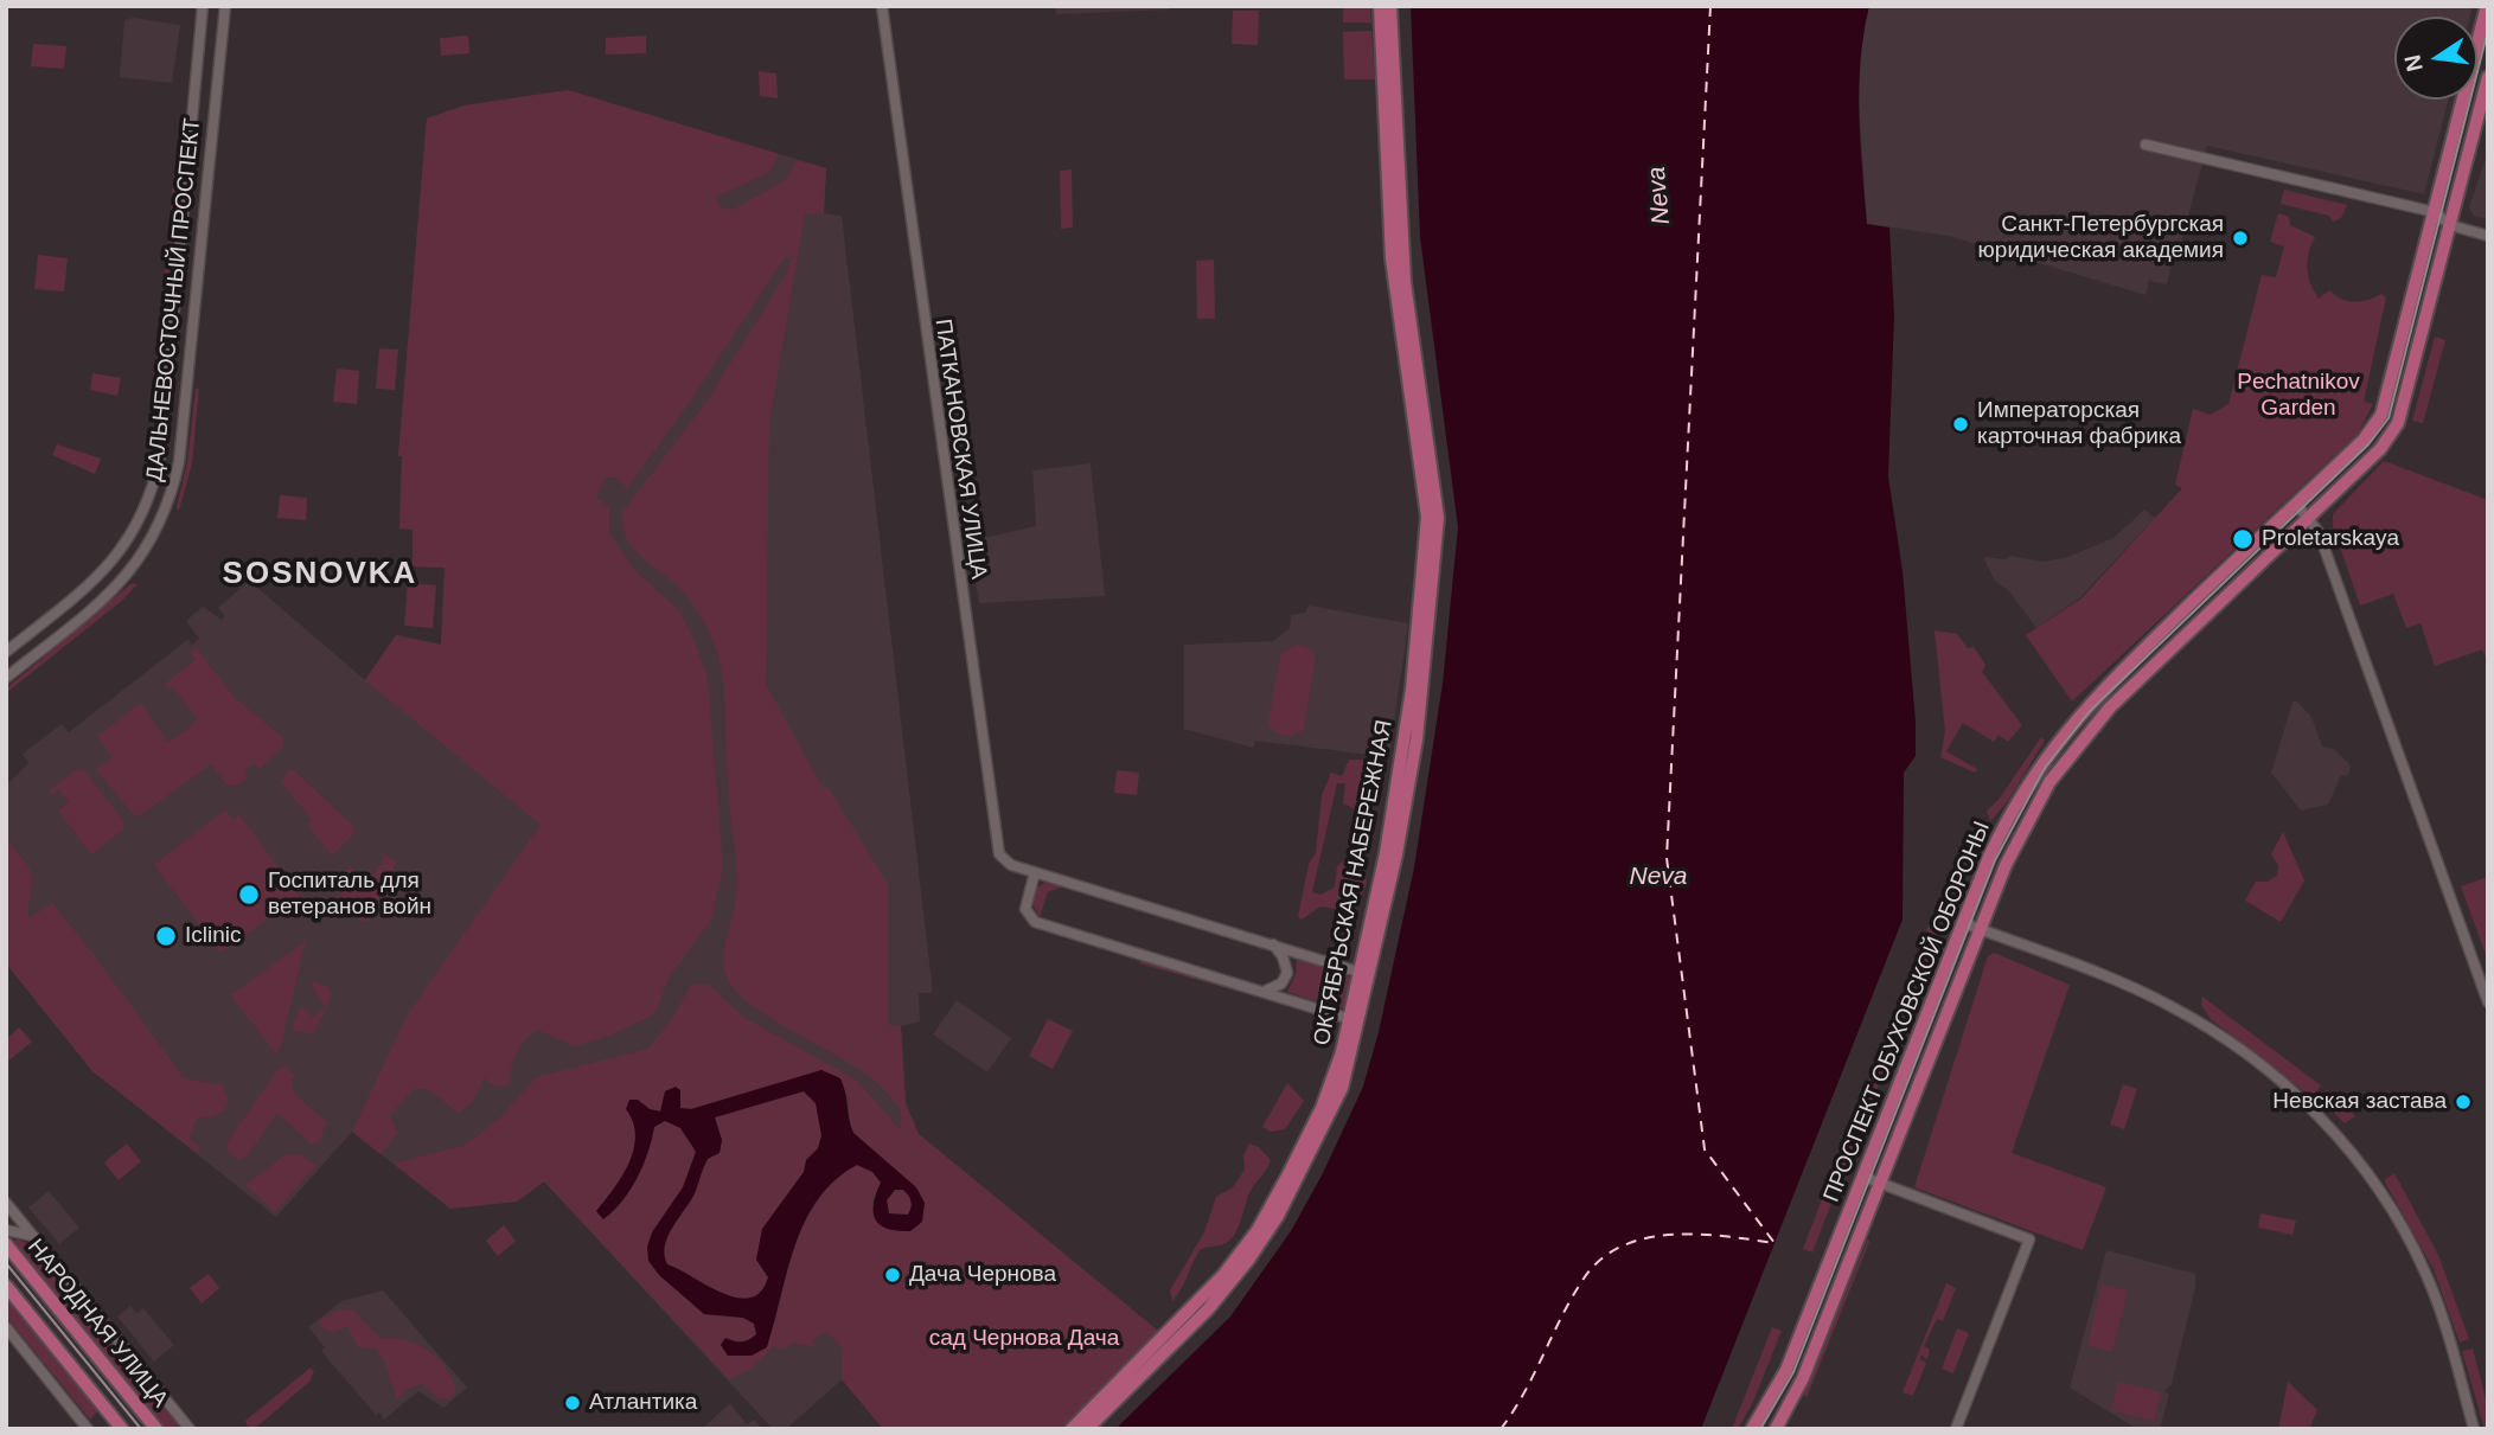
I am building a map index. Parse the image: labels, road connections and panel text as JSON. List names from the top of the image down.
{
  "streets": {
    "main road": ["ОКТЯБРЬСКАЯ НАБЕРЕЖНАЯ", "ПРОСПЕКТ ОБУХОВСКОЙ ОБОРОНЫ", "НАРОДНАЯ УЛИЦА"],
    "street": ["ДАЛЬНЕВОСТОЧНЫЙ ПРОСПЕКТ", "ПАТКАНОВСКАЯ УЛИЦА"]
  },
  "crossings": [
    ["ПАТКАНОВСКАЯ УЛИЦА", "ОКТЯБРЬСКАЯ НАБЕРЕЖНАЯ"]
  ],
  "districts": ["SOSNOVKA"],
  "water": ["Neva"],
  "parks": ["Pechatnikov Garden", "сад Чернова Дача"],
  "places": [
    "Санкт-Петербургская юридическая академия",
    "Императорская карточная фабрика",
    "Proletarskaya",
    "Госпиталь для ветеранов войн",
    "Iclinic",
    "Невская застава",
    "Дача Чернова",
    "Атлантика"
  ],
  "north": "left"
}
